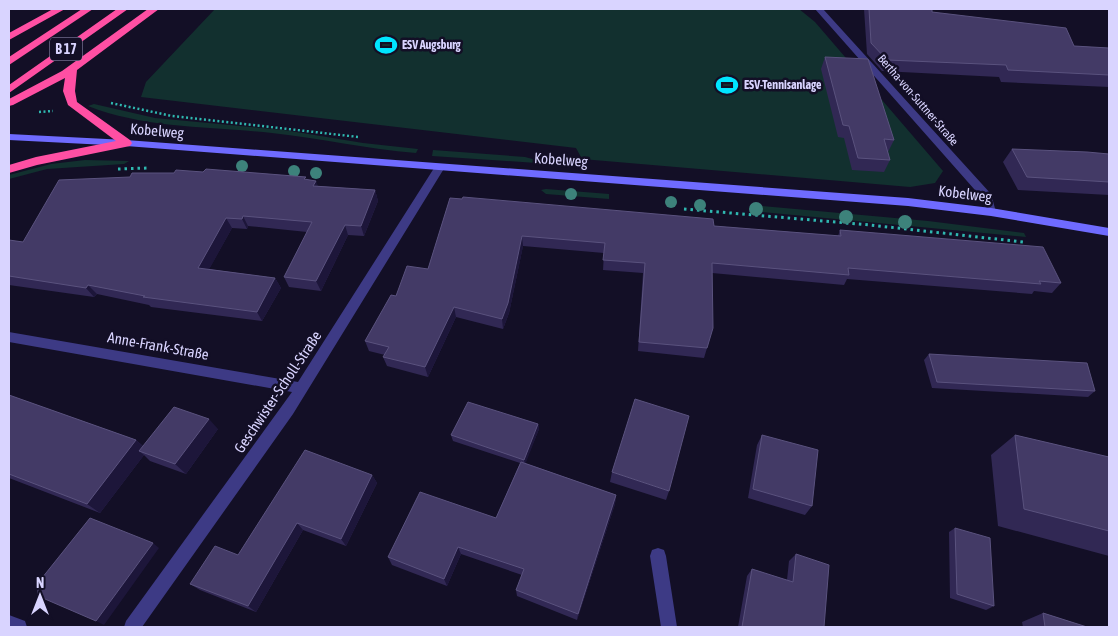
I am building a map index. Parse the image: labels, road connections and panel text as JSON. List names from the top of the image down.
{
  "streets": {
    "highway": ["B 17"],
    "street": [
      "Bertha-von-Suttner-Straße",
      "Kobelweg",
      "Anne-Frank-Straße",
      "Geschwister-Scholl-Straße"
    ]
  },
  "crossings": [
    ["Bertha-von-Suttner-Straße", "Kobelweg"],
    ["Kobelweg", "Geschwister-Scholl-Straße"],
    ["Anne-Frank-Straße", "Geschwister-Scholl-Straße"]
  ],
  "places": {
    "sports": ["ESV Augsburg", "ESV-Tennisanlage"]
  },
  "north": "top"
}
